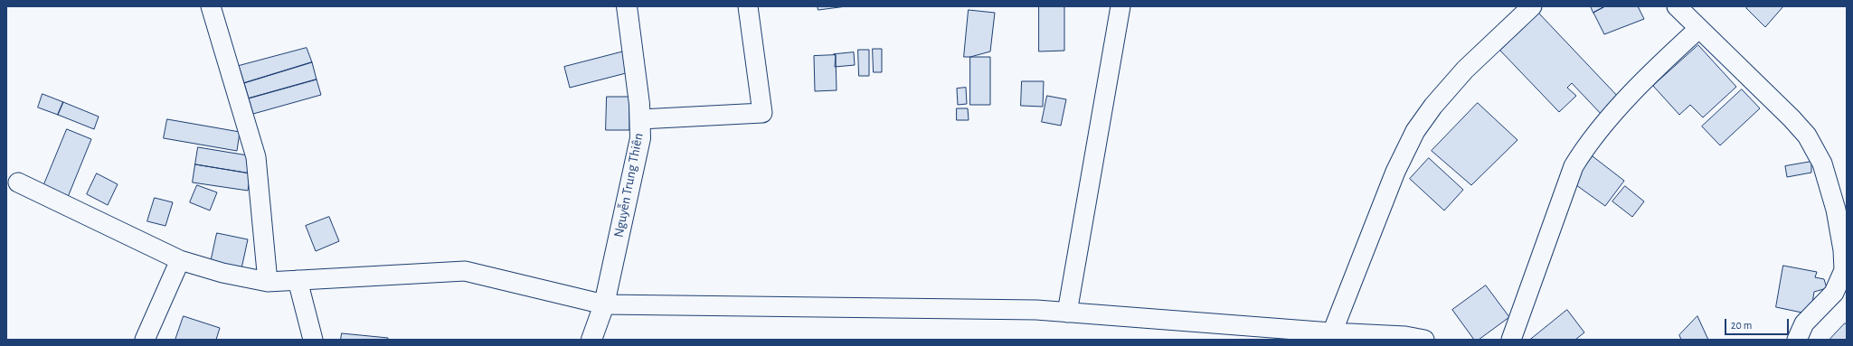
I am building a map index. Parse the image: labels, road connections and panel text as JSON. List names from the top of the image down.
{
  "streets": {
    "street": ["Nguyễn Trung Thiên"]
  },
  "scale_bar": "20 m"
}
